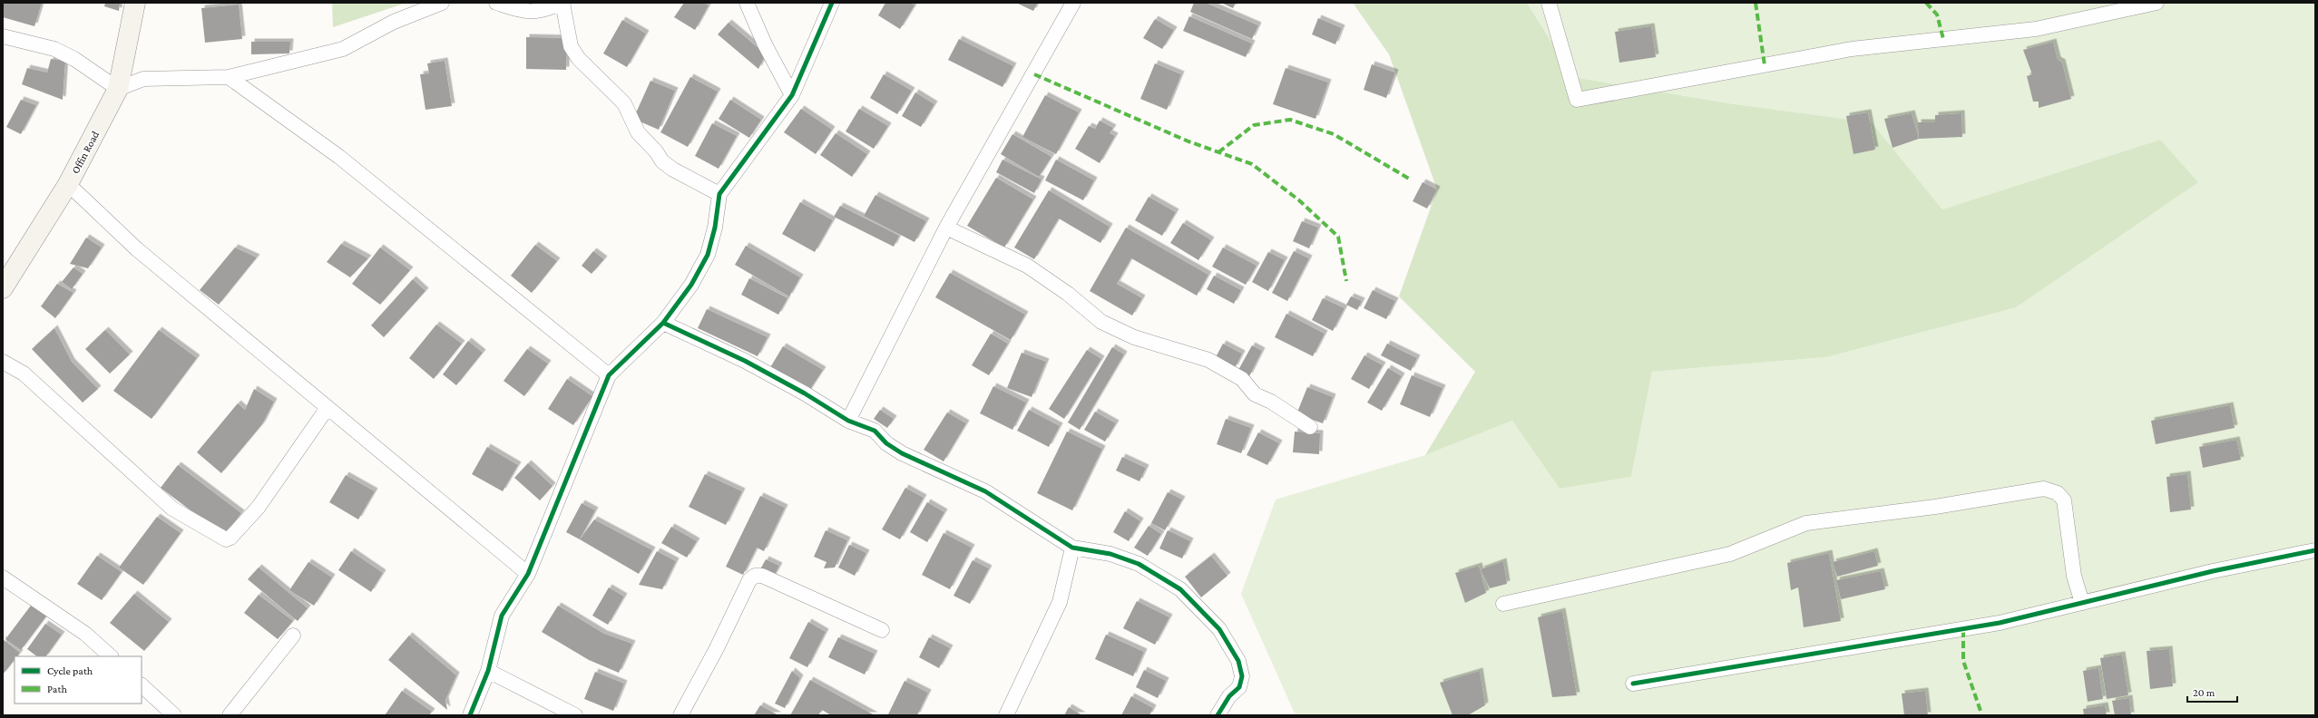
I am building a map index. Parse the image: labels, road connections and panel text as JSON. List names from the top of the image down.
{
  "streets": {
    "street": ["Offin Road"]
  },
  "legend": ["Cycle path", "Path"],
  "scale_bar": "20 m"
}
